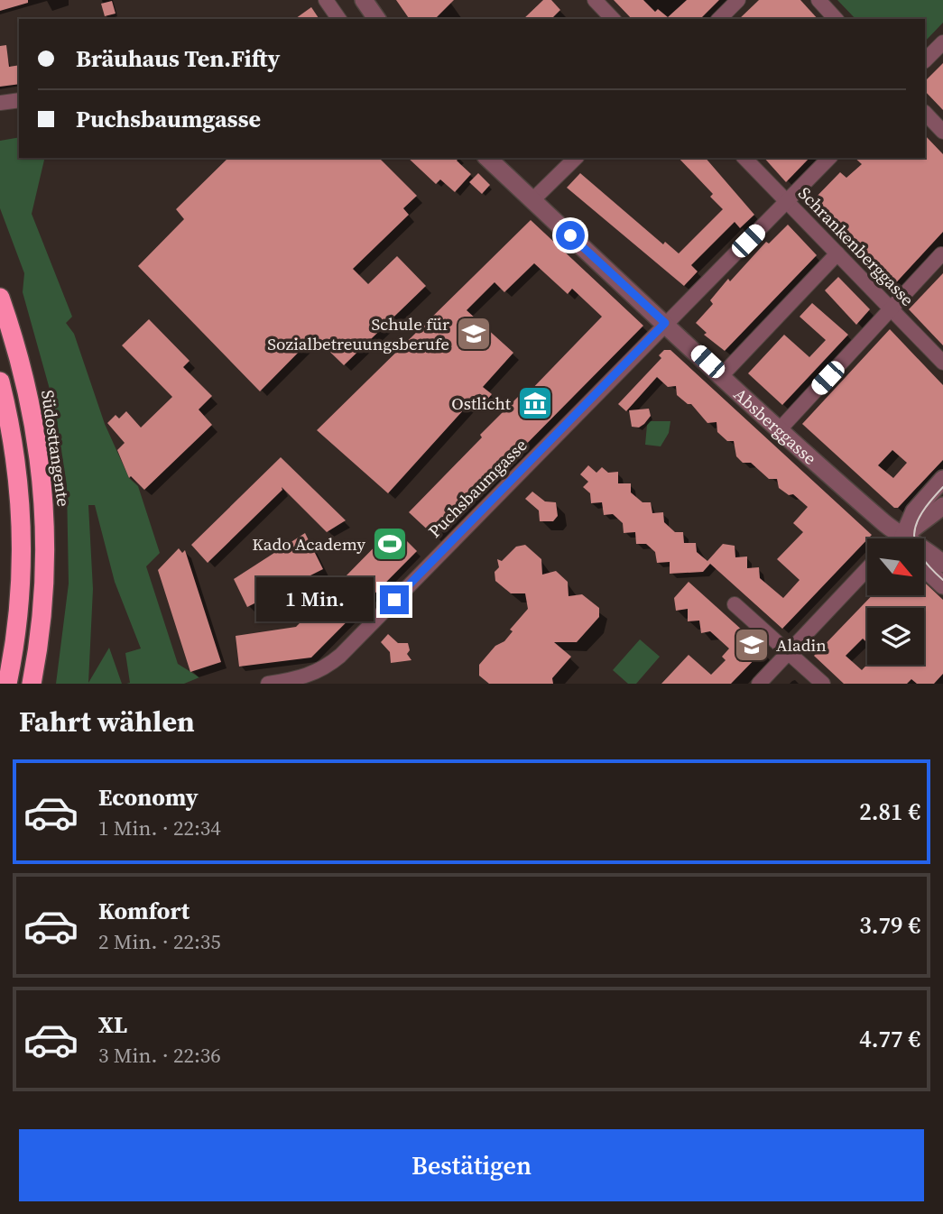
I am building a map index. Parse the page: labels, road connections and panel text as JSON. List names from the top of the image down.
{
  "streets": {
    "highway": ["Südosttangente"],
    "street": ["Schrankenberggasse", "Absberggasse", "Puchsbaumgasse"]
  },
  "crossings": [
    ["Schrankenberggasse", "Puchsbaumgasse"],
    ["Absberggasse", "Puchsbaumgasse"]
  ],
  "places": {
    "school or university": ["Schule für Sozialbetreuungsberufe", "Aladin"],
    "museum": ["Ostlicht"],
    "sports": ["Kado Academy"]
  },
  "north": "bottom right",
  "page": {
    "banner": ["Bräuhaus Ten.Fifty", "Puchsbaumgasse"],
    "bubble": "1 Min.",
    "heading": "Fahrt wählen",
    "list": [
      {
        "name": "Economy",
        "note": "1 Min. · 22:34",
        "value": "2.81 €"
      },
      {
        "name": "Komfort",
        "note": "2 Min. · 22:35",
        "value": "3.79 €"
      },
      {
        "name": "XL",
        "note": "3 Min. · 22:36",
        "value": "4.77 €"
      }
    ],
    "buttons": "Bestätigen"
  }
}
